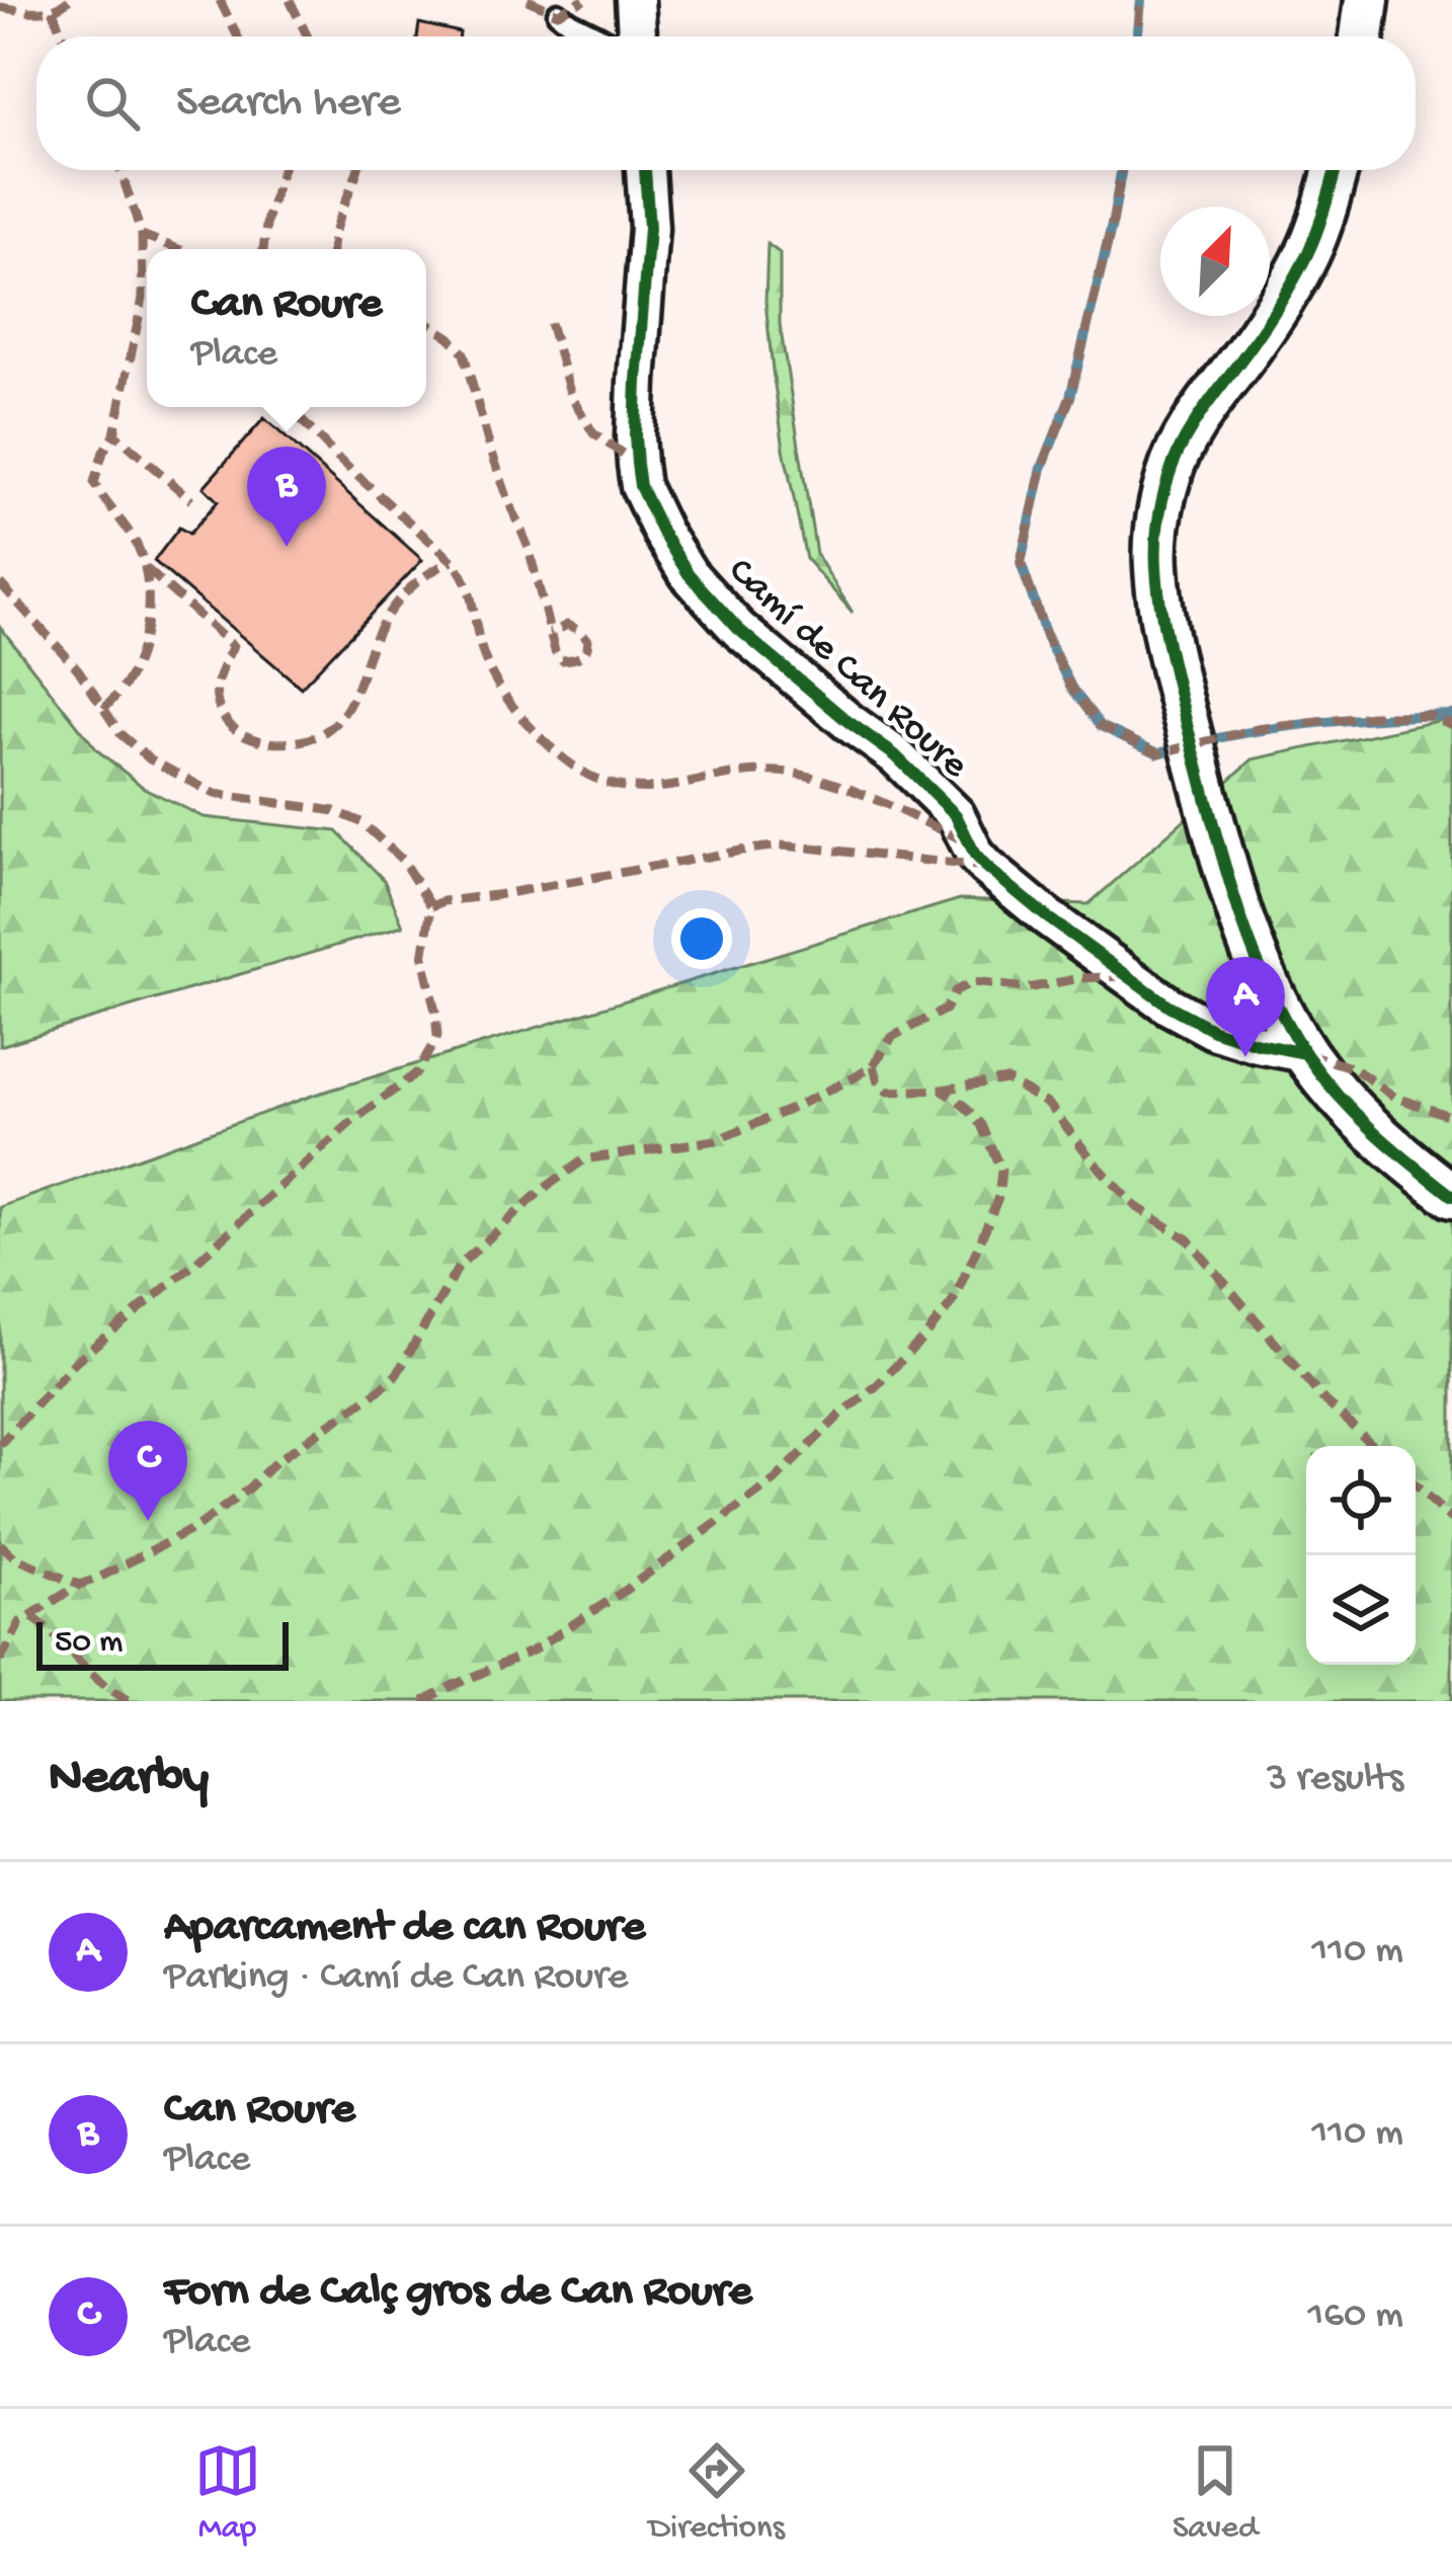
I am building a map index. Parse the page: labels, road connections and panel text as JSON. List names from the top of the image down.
{
  "streets": {
    "street": ["Camí de Can Roure"]
  },
  "scale_bar": "50 m",
  "north": "top right",
  "page": {
    "search": "Search here",
    "popup": ["Can Roure", "Place"],
    "pins": ["B", "A", "C"],
    "scale": "50 m",
    "heading": ["Nearby", "3 results"],
    "list": [
      {
        "mark": "A",
        "name": "Aparcament de can Roure",
        "note": "Parking · Camí de Can Roure",
        "value": "110 m"
      },
      {
        "mark": "B",
        "name": "Can Roure",
        "note": "Place",
        "value": "110 m"
      },
      {
        "mark": "C",
        "name": "Forn de Calç gros de Can Roure",
        "note": "Place",
        "value": "160 m"
      }
    ],
    "nav": ["Map", "Directions", "Saved"]
  }
}
